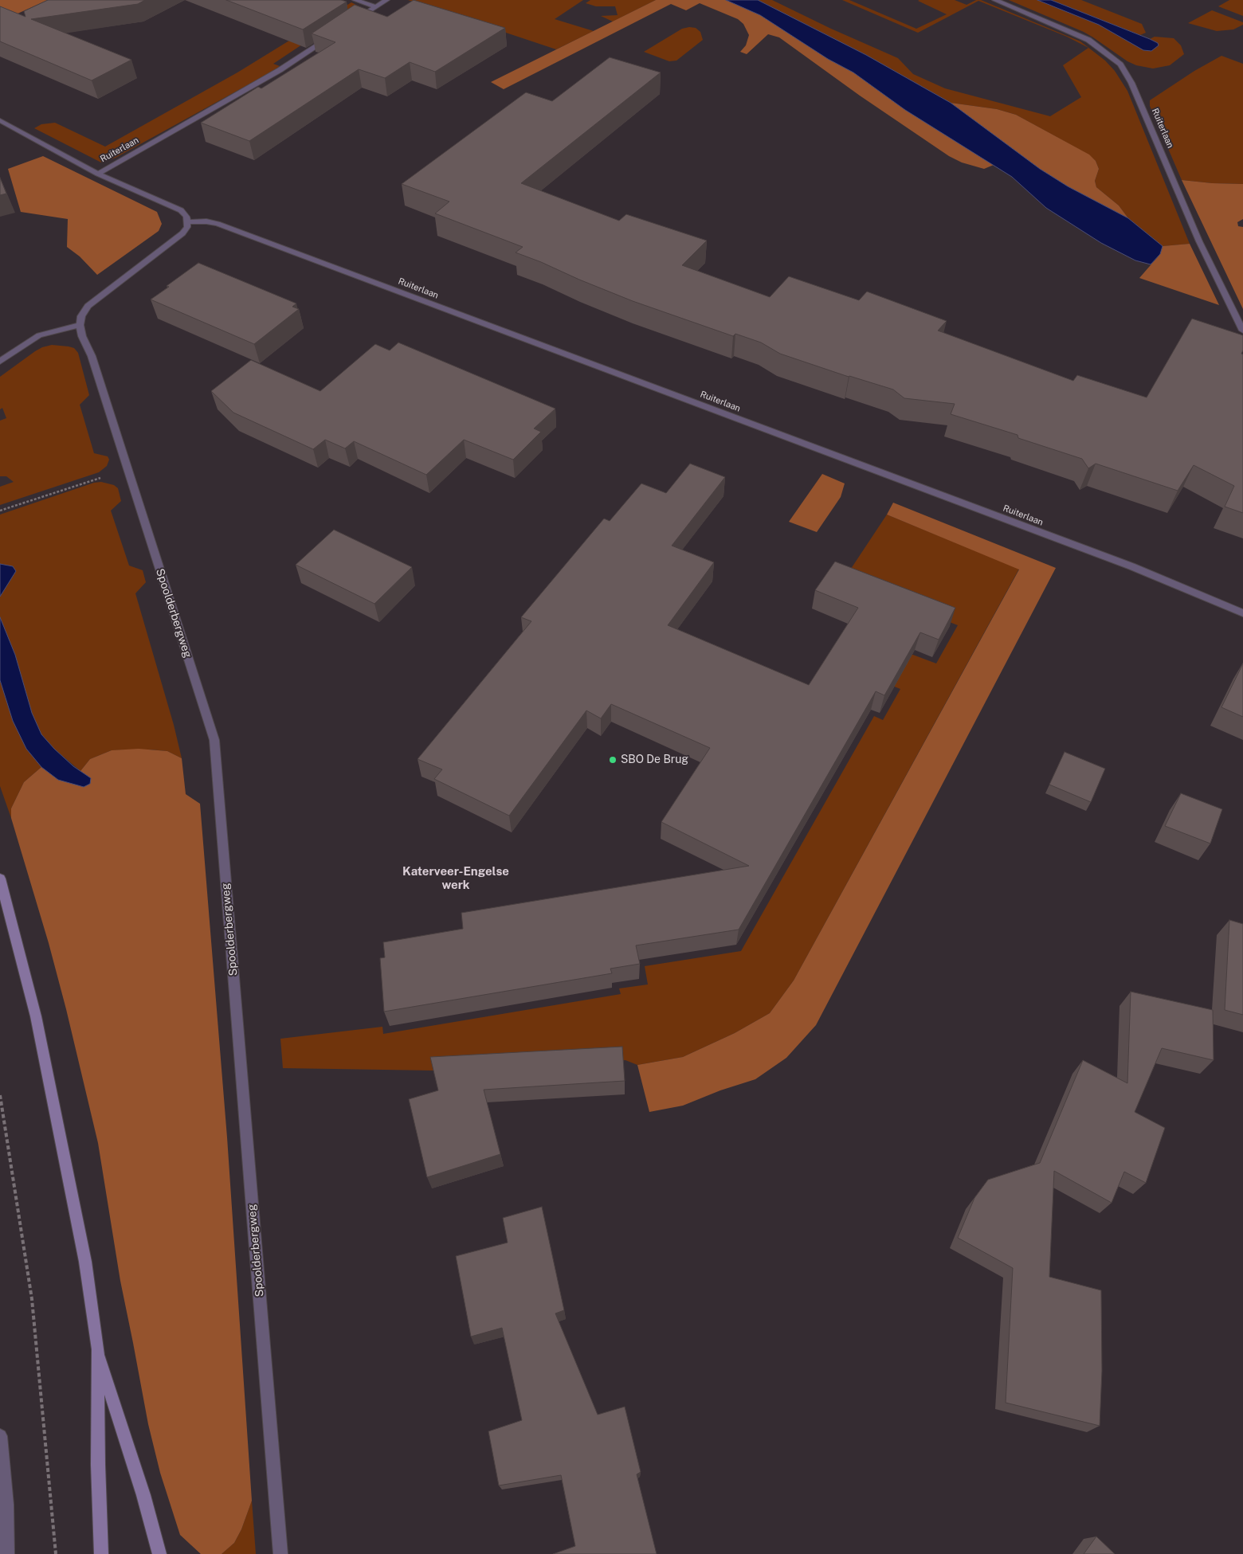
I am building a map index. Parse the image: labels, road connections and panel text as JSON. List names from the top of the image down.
{
  "streets": {
    "street": ["Ruiterlaan", "Spoolderbergweg"]
  },
  "districts": ["Katerveer-Engelse werk"],
  "places": ["SBO De Brug"]
}
